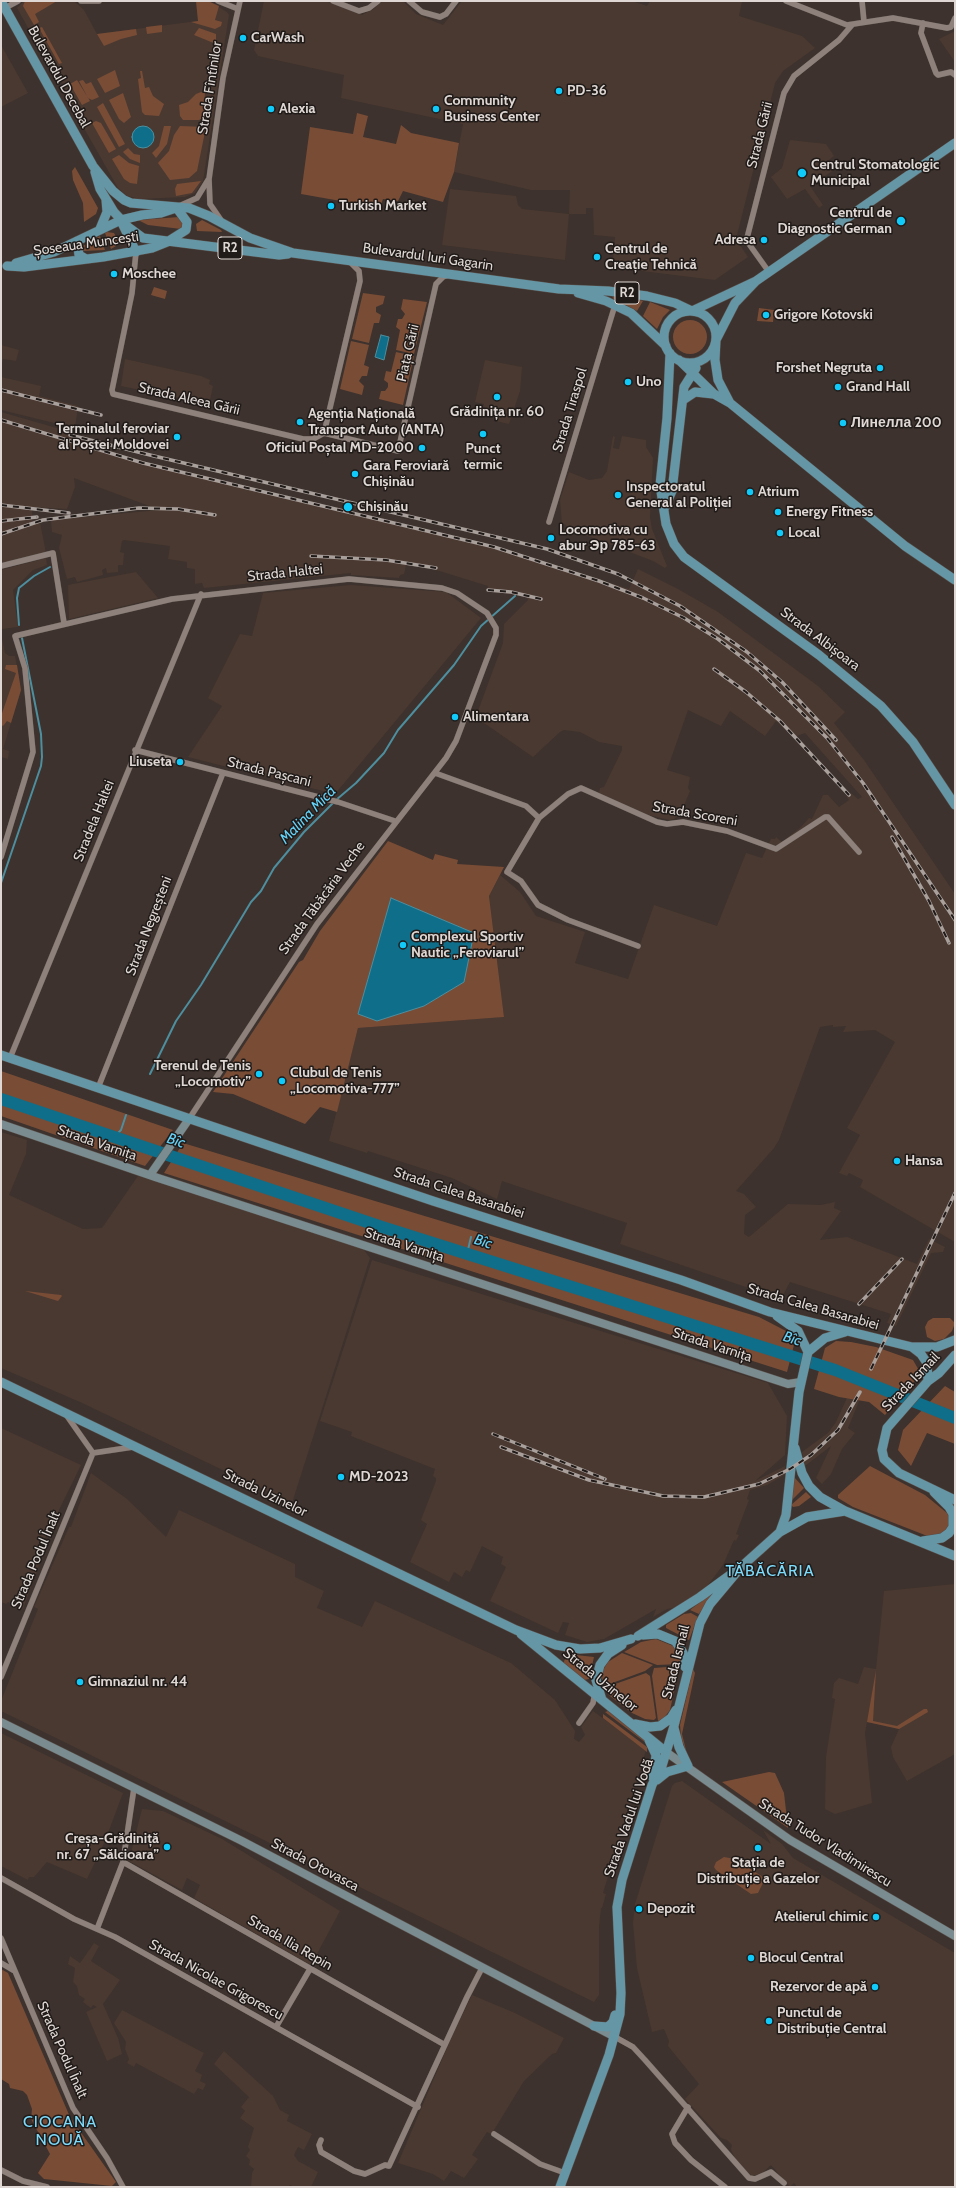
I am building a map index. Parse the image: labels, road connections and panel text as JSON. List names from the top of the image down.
{
  "streets": {
    "main road": [
      "Bulevardul Decebal",
      "Șoseaua Muncești",
      "R2",
      "Bulevardul Iuri Gagarin",
      "Strada Albișoara",
      "Strada Calea Basarabiei",
      "Strada Ismail",
      "Strada Uzinelor",
      "Strada Vadul lui Vodă"
    ],
    "street": [
      "Strada Fîntînilor",
      "Strada Gării",
      "Piața Gării",
      "Strada Aleea Gării",
      "Strada Tiraspol",
      "Strada Haltei",
      "Strada Pașcani",
      "Strada Scoreni",
      "Stradela Haltei",
      "Strada Tăbăcăria Veche",
      "Strada Negreșteni",
      "Strada Varnița",
      "Strada Podul Înalt",
      "Strada Tudor Vladimirescu",
      "Strada Otovasca",
      "Strada Ilia Repin",
      "Strada Nicolae Grigorescu"
    ]
  },
  "crossings": [
    ["Bulevardul Decebal", "Strada Fîntînilor"],
    ["Bulevardul Decebal", "Șoseaua Muncești"],
    ["Bulevardul Decebal", "Bulevardul Iuri Gagarin"],
    ["Strada Fîntînilor", "Bulevardul Iuri Gagarin"],
    ["Șoseaua Muncești", "Bulevardul Iuri Gagarin"],
    ["Șoseaua Muncești", "Strada Aleea Gării"],
    ["Bulevardul Iuri Gagarin", "Piața Gării"],
    ["Bulevardul Iuri Gagarin", "Strada Tiraspol"],
    ["Bulevardul Iuri Gagarin", "Strada Albișoara"],
    ["Piața Gării", "Strada Aleea Gării"],
    ["Strada Haltei", "Stradela Haltei"],
    ["Strada Haltei", "Strada Tăbăcăria Veche"],
    ["Strada Pașcani", "Stradela Haltei"],
    ["Strada Pașcani", "Strada Tăbăcăria Veche"],
    ["Strada Pașcani", "Strada Negreșteni"],
    ["Stradela Haltei", "Strada Calea Basarabiei"],
    ["Strada Tăbăcăria Veche", "Strada Varnița"],
    ["Strada Tăbăcăria Veche", "Strada Calea Basarabiei"],
    ["Strada Negreșteni", "Strada Calea Basarabiei"],
    ["Strada Ismail", "Strada Uzinelor"],
    ["Strada Ismail", "Strada Vadul lui Vodă"],
    ["Strada Ismail", "Strada Tudor Vladimirescu"],
    ["Strada Uzinelor", "Strada Vadul lui Vodă"],
    ["Strada Uzinelor", "Strada Tudor Vladimirescu"],
    ["Strada Vadul lui Vodă", "Strada Tudor Vladimirescu"],
    ["Strada Vadul lui Vodă", "Strada Otovasca"]
  ],
  "districts": ["TĂBĂCĂRIA", "CIOCANA NOUĂ"],
  "water": ["Malina Mică", "Bîc"],
  "places": [
    "CarWash",
    "PD-36",
    "Alexia",
    "Community Business Center",
    "Centrul Stomatologic Municipal",
    "Turkish Market",
    "Centrul de Diagnostic German",
    "Adresa",
    "Centrul de Creație Tehnică",
    "Moschee",
    "Grigore Kotovski",
    "Forshet Negruta",
    "Uno",
    "Grand Hall",
    "Grădinița nr. 60",
    "Agenția Națională Transport Auto (ANTA)",
    "Линелла 200",
    "Punct termic",
    "Terminalul feroviar al Poștei Moldovei",
    "Oficiul Poștal MD-2000",
    "Gara Feroviară Chișinău",
    "Atrium",
    "Inspectoratul General al Poliției",
    "Chișinău",
    "Energy Fitness",
    "Local",
    "Locomotiva cu abur Эр 785-63",
    "Alimentara",
    "Liuseta",
    "Complexul Sportiv Nautic „Feroviarul”",
    "Terenul de Tenis „Locomotiv”",
    "Clubul de Tenis „Locomotiva-777”",
    "Hansa",
    "MD-2023",
    "Gimnaziul nr. 44",
    "Creșa-Grădiniță nr. 67 „Sălcioara”",
    "Stația de Distribuție a Gazelor",
    "Depozit",
    "Atelierul chimic",
    "Blocul Central",
    "Rezervor de apă",
    "Punctul de Distribuție Central"
  ]
}
